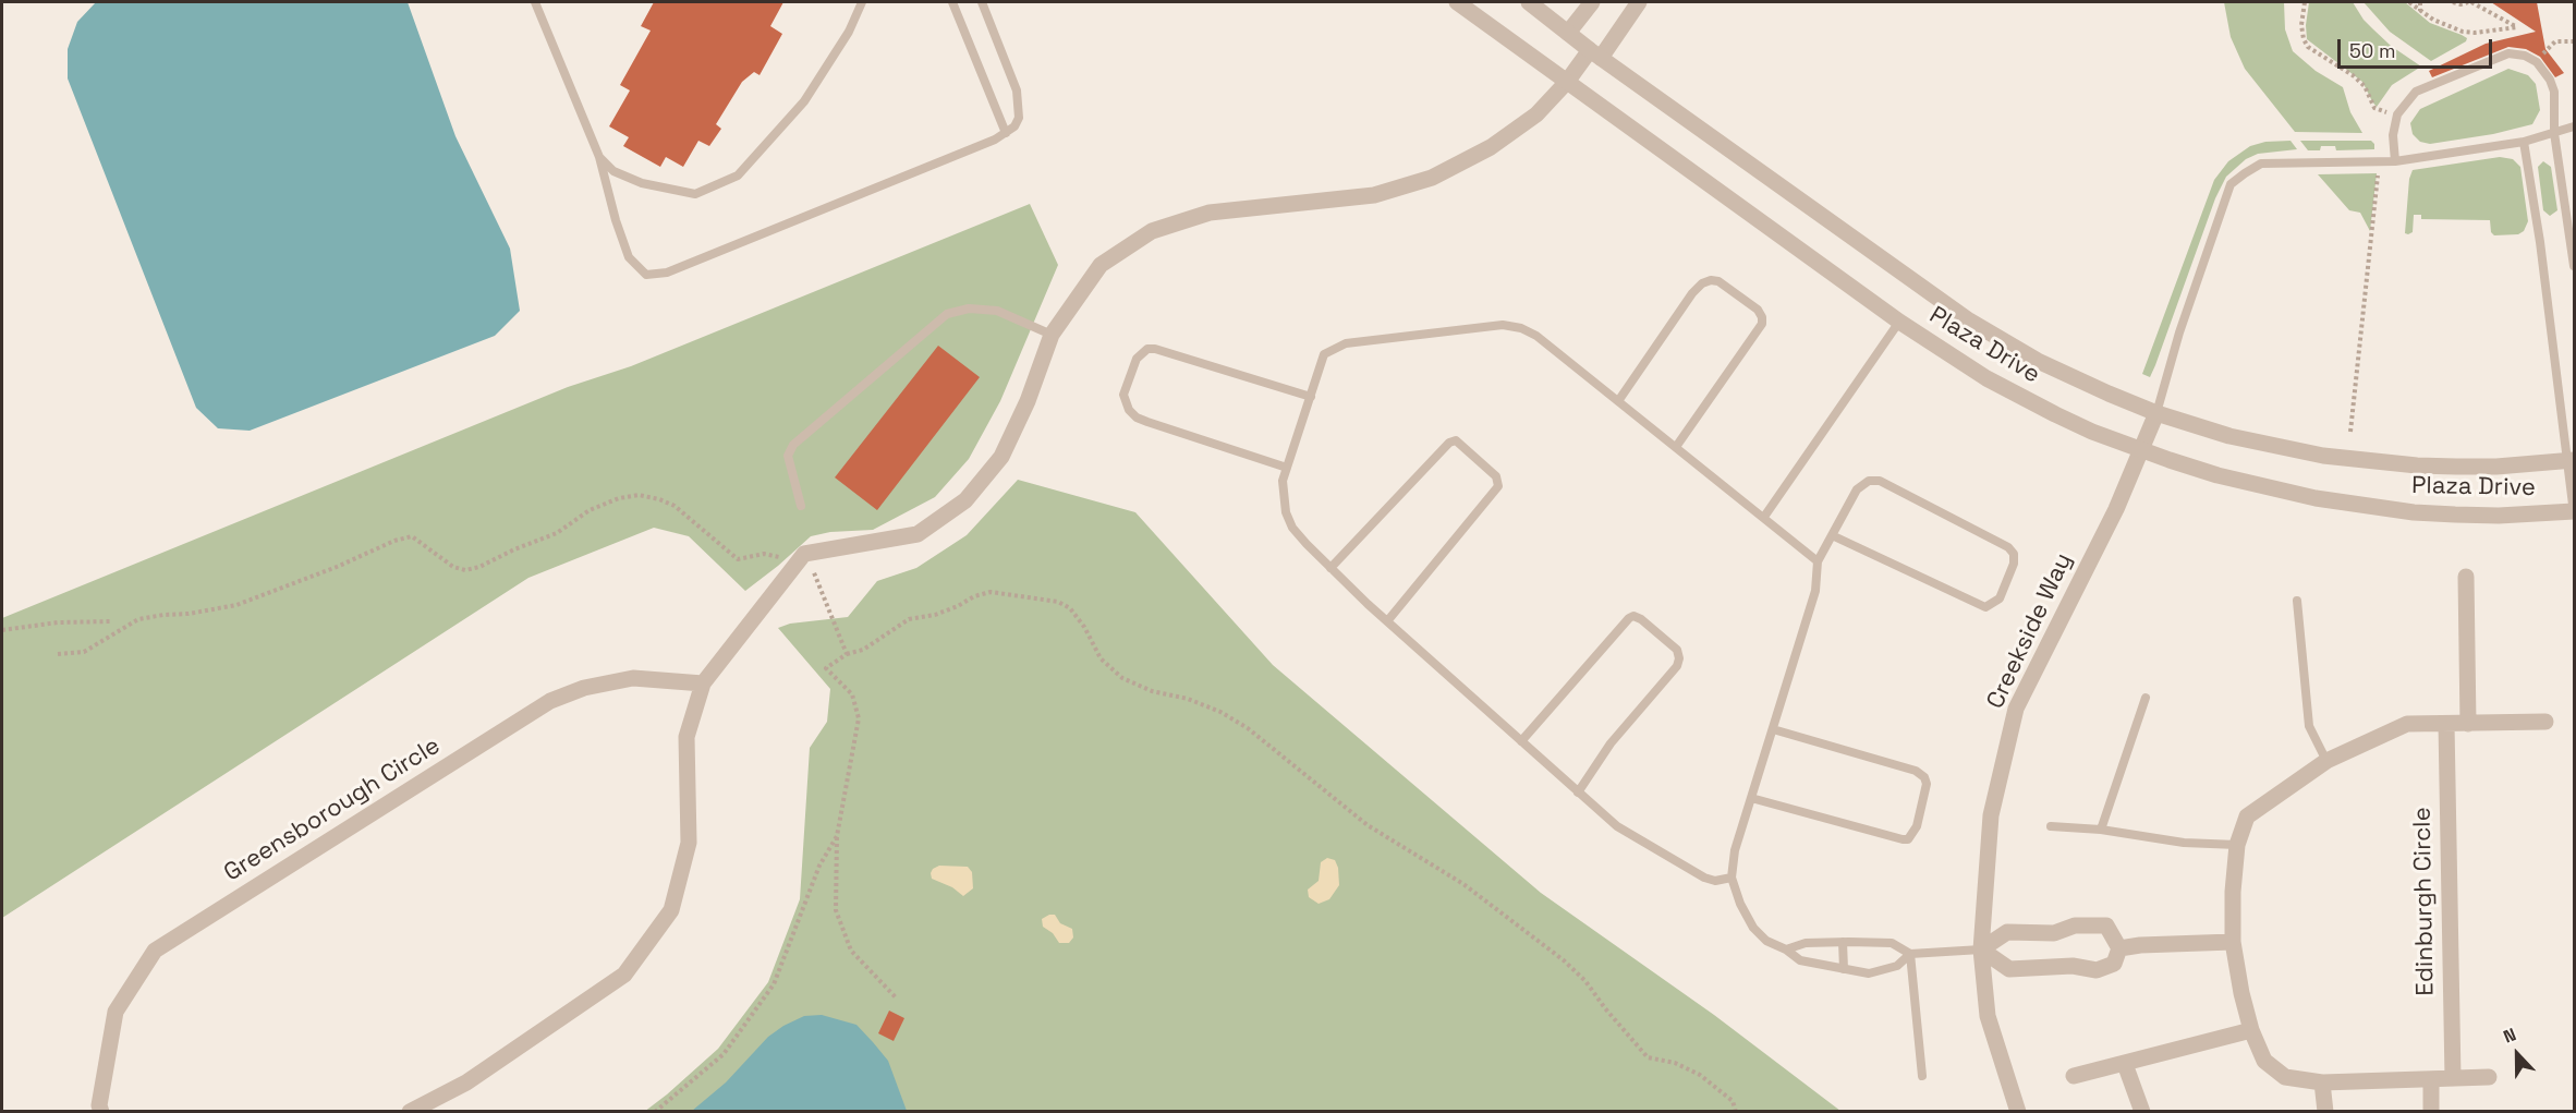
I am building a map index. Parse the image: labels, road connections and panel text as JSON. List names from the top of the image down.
{
  "streets": {
    "street": [
      "Plaza Drive",
      "Creekside Way",
      "Greensborough Circle",
      "Edinburgh Circle"
    ]
  },
  "crossings": [
    ["Plaza Drive", "Creekside Way"]
  ],
  "scale_bar": "50 m",
  "north": "top"
}
